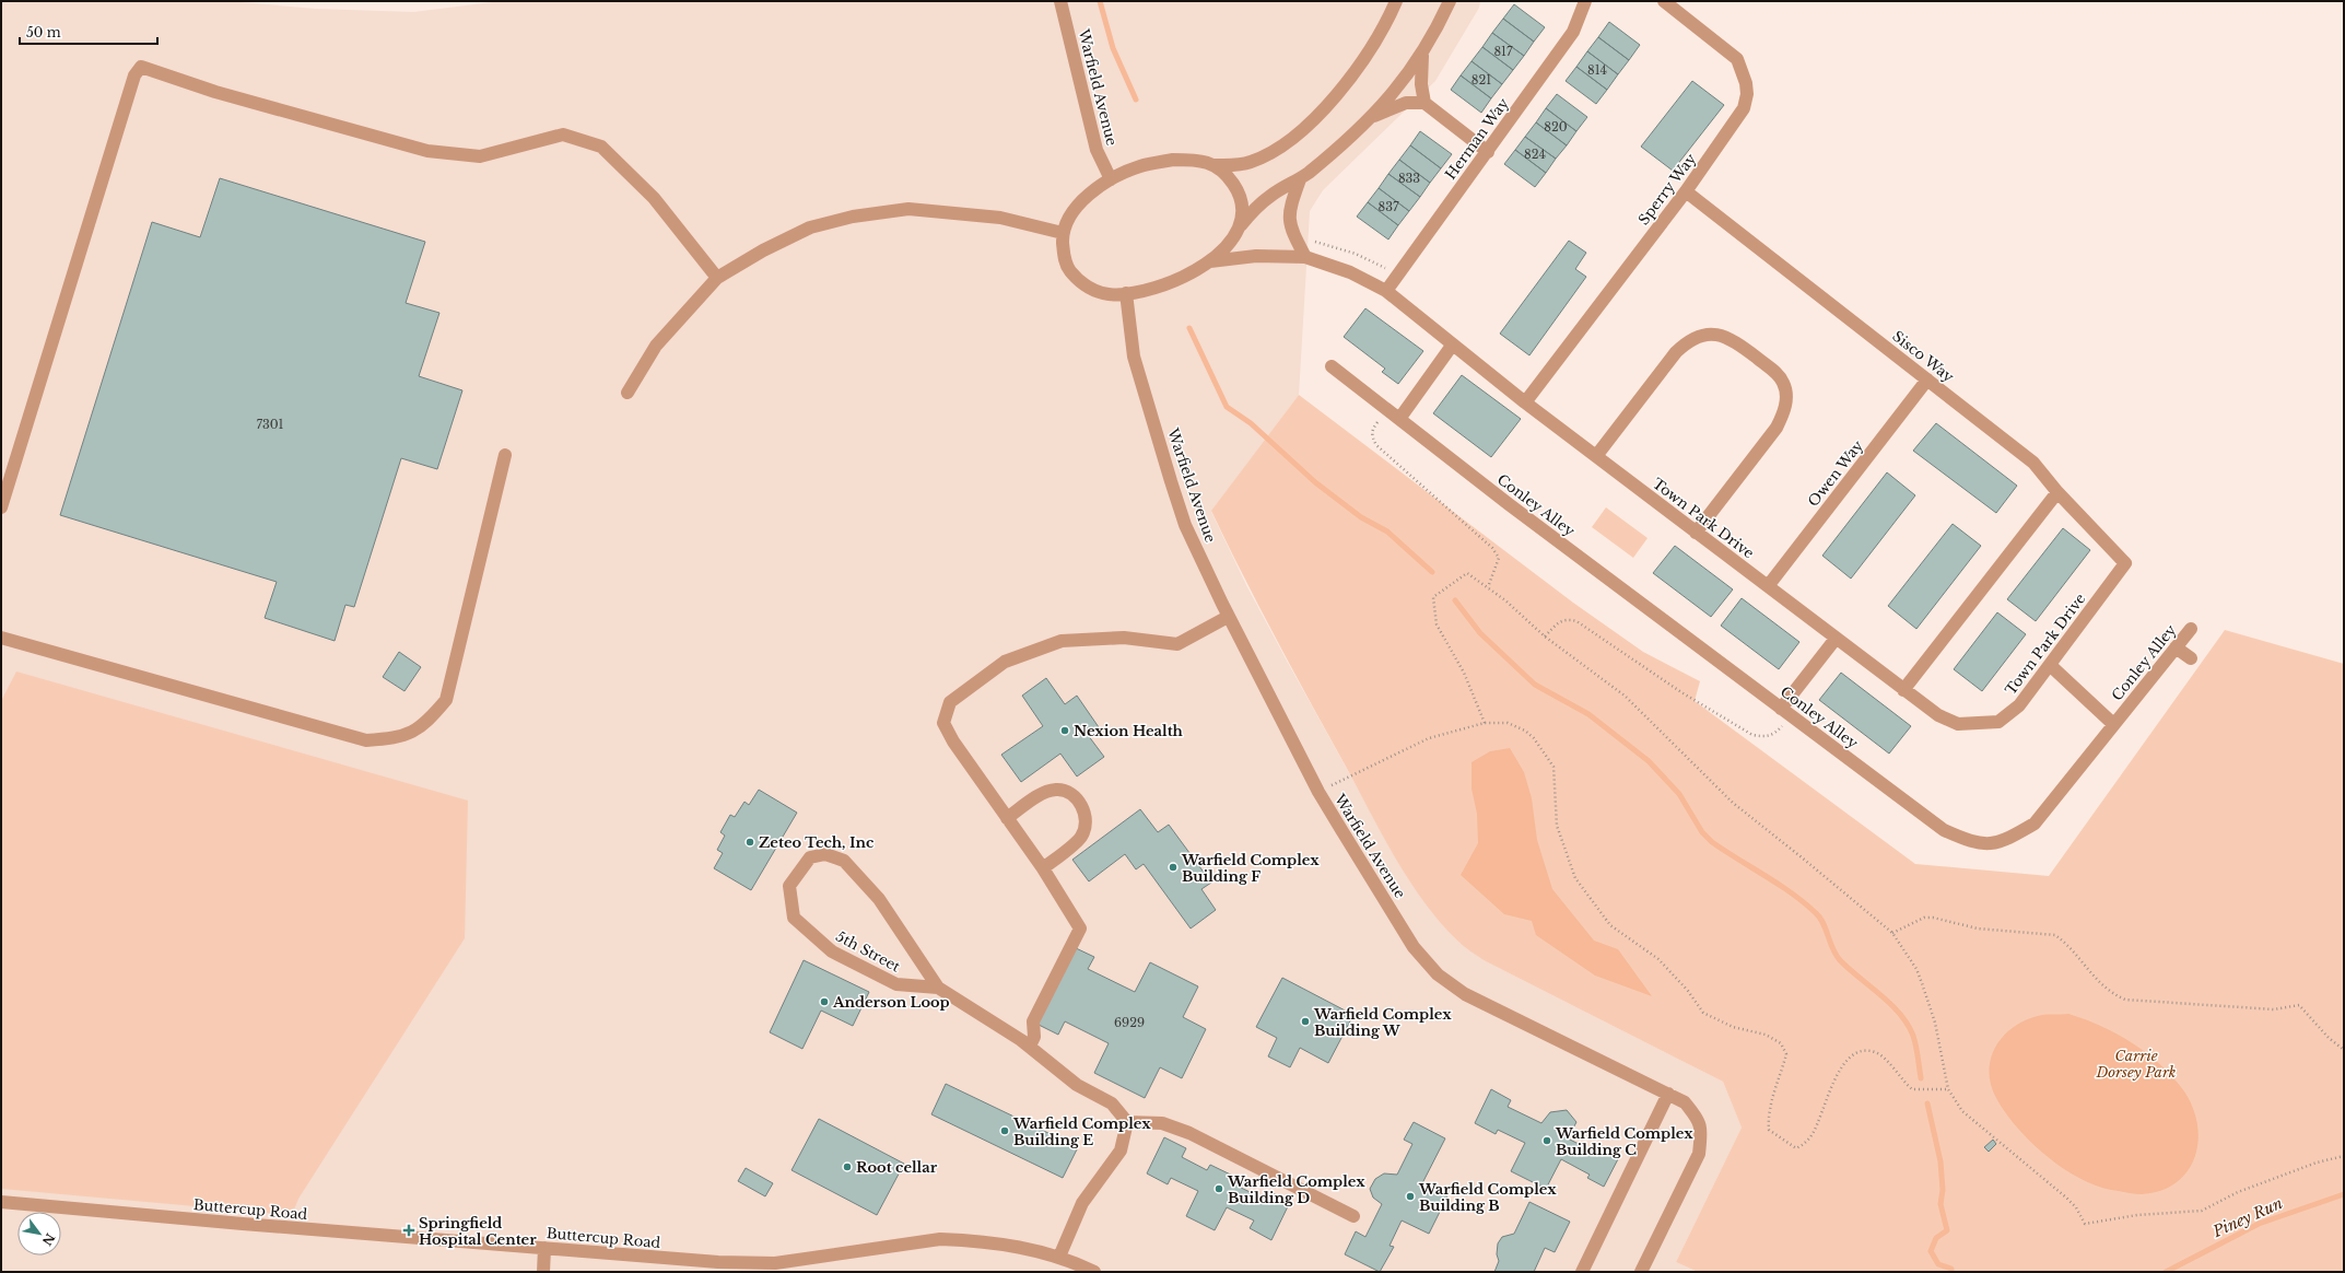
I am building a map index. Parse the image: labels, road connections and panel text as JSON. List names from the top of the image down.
{
  "streets": {
    "street": [
      "Warfield Avenue",
      "Herman Way",
      "Sperry Way",
      "Sisco Way",
      "Owen Way",
      "Conley Alley",
      "Town Park Drive",
      "5th Street",
      "Buttercup Road"
    ]
  },
  "crossings": [
    ["Herman Way", "Town Park Drive"],
    ["Sperry Way", "Sisco Way"],
    ["Sperry Way", "Town Park Drive"],
    ["Sisco Way", "Owen Way"],
    ["Sisco Way", "Town Park Drive"],
    ["Owen Way", "Town Park Drive"]
  ],
  "water": ["Piney Run"],
  "parks": ["Carrie Dorsey Park"],
  "places": {
    "other": [
      "Nexion Health",
      "Zeteo Tech, Inc",
      "Warfield Complex Building F",
      "Anderson Loop",
      "Warfield Complex Building W",
      "Warfield Complex Building E",
      "Warfield Complex Building C",
      "Root cellar",
      "Warfield Complex Building D",
      "Warfield Complex Building B"
    ],
    "health": ["Springfield Hospital Center"]
  },
  "house_numbers": [
    "817",
    "814",
    "821",
    "820",
    "824",
    "833",
    "837",
    "7301",
    "6929"
  ],
  "scale_bar": "50 m",
  "north": "bottom right"
}
